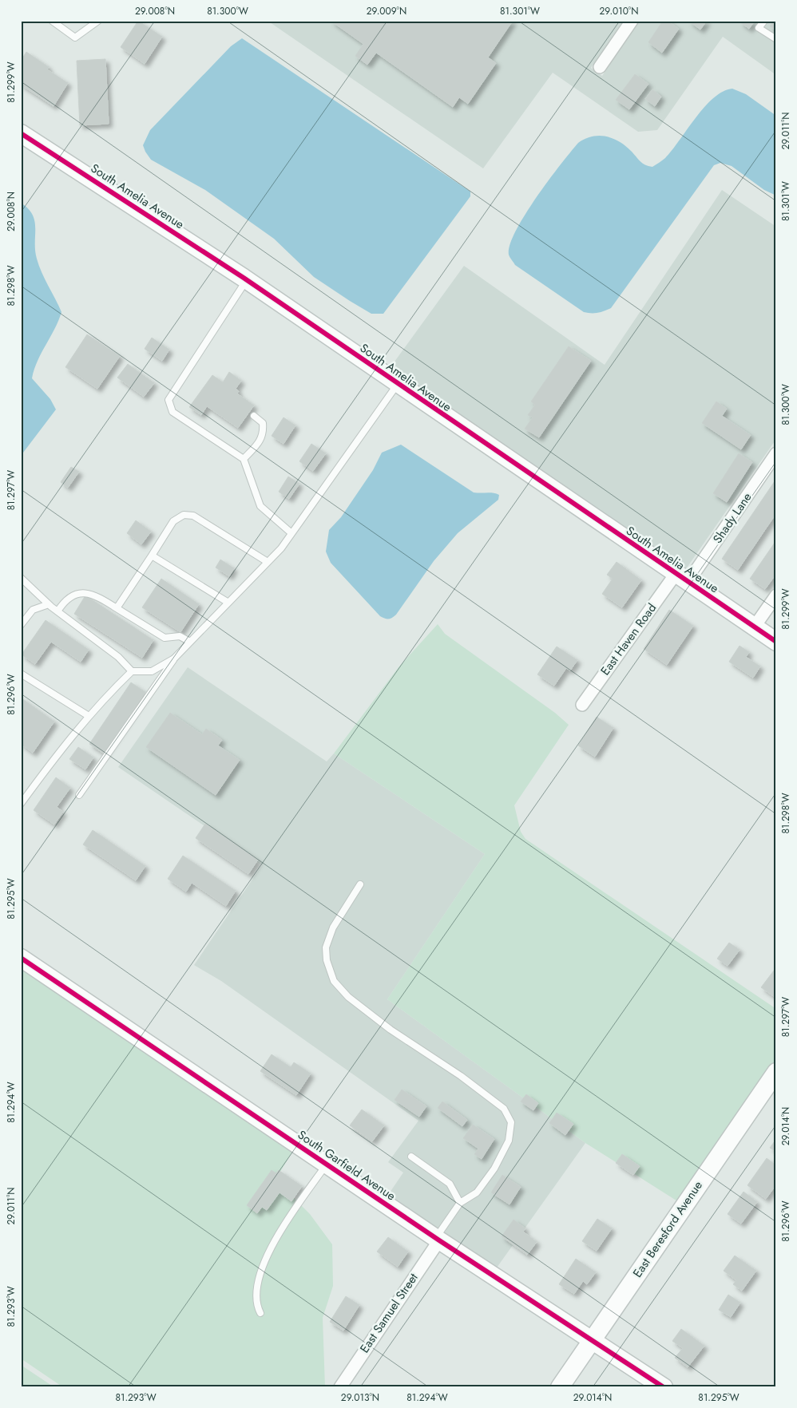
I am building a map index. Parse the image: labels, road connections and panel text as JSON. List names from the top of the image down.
{
  "streets": {
    "street": [
      "South Amelia Avenue",
      "Shady Lane",
      "East Haven Road",
      "South Garfield Avenue",
      "East Beresford Avenue",
      "East Samuel Street"
    ]
  },
  "crossings": [
    ["South Amelia Avenue", "Shady Lane"],
    ["South Amelia Avenue", "East Haven Road"],
    ["Shady Lane", "East Haven Road"],
    ["South Garfield Avenue", "East Beresford Avenue"],
    ["South Garfield Avenue", "East Samuel Street"]
  ],
  "coordinates": [
    "29.008°N",
    "81.300°W",
    "29.009°N",
    "81.301°W",
    "29.010°N",
    "81.299°W",
    "29.011°N",
    "81.298°W",
    "81.297°W",
    "81.296°W",
    "81.295°W",
    "81.294°W",
    "29.014°N",
    "81.293°W",
    "29.013°N"
  ]
}
